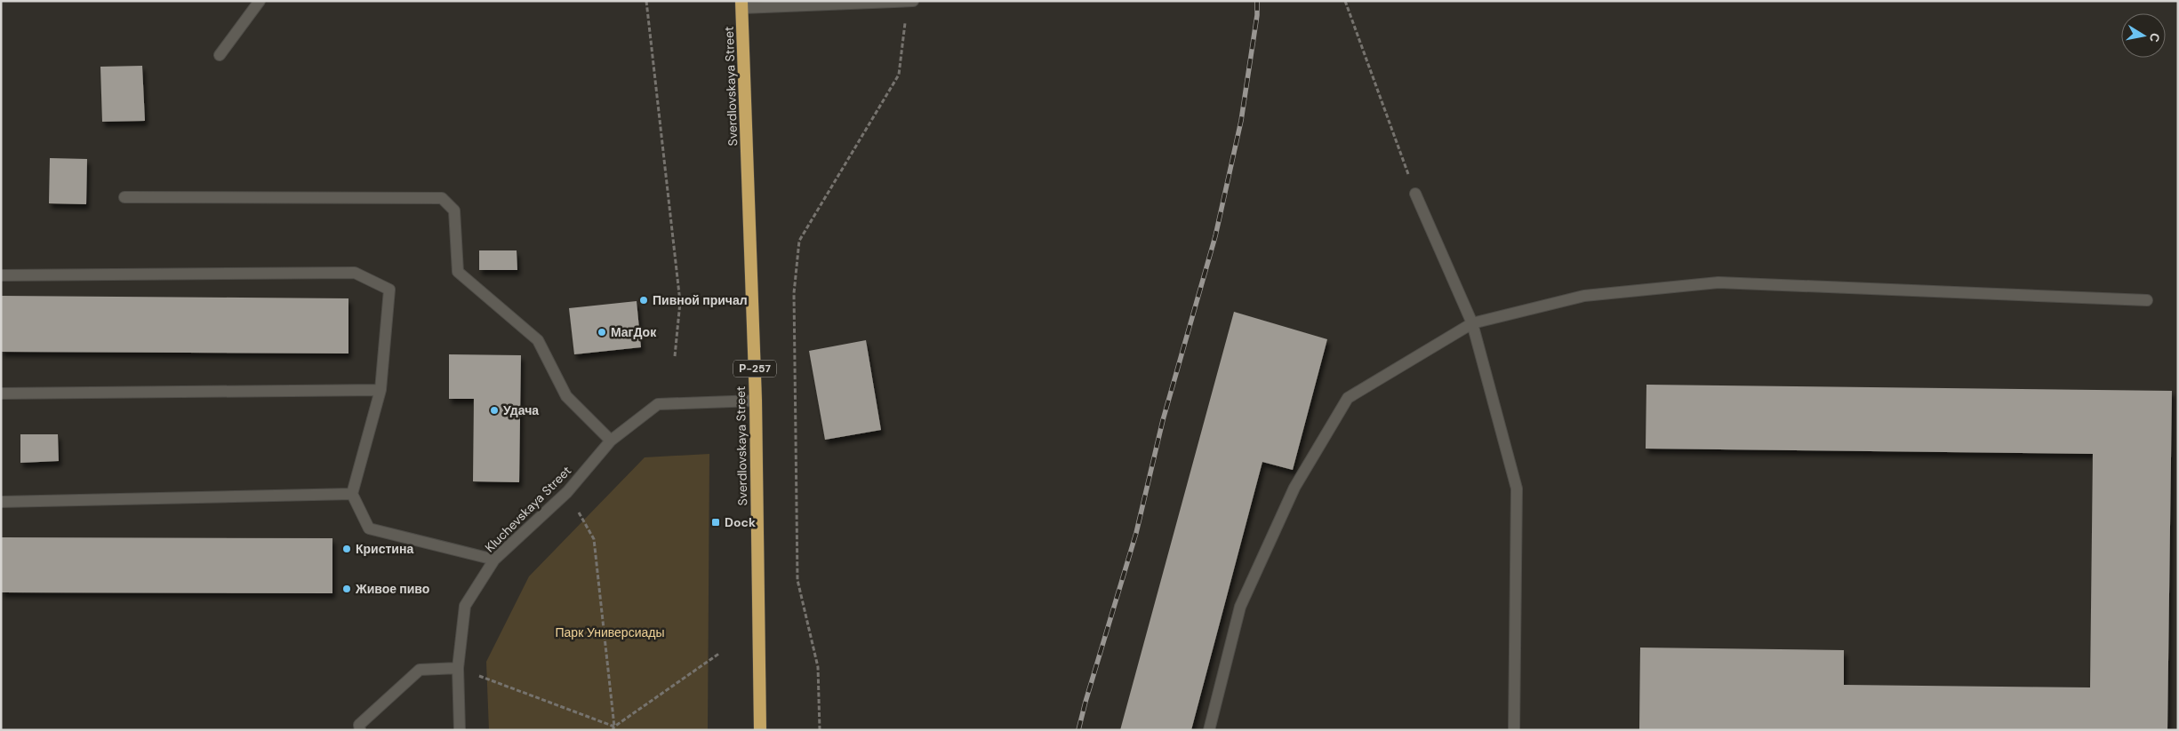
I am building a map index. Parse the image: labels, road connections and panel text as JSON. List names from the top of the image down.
{
  "streets": {
    "highway": ["Sverdlovskaya Street", "Р-257"],
    "street": ["Kluchevskaya Street"]
  },
  "crossings": [
    ["Sverdlovskaya Street", "Kluchevskaya Street"]
  ],
  "parks": ["Парк Универсиады"],
  "places": {
    "other": [
      "Пивной причал",
      "МагДок",
      "Удача",
      "Кристина",
      "Живое пиво"
    ],
    "transit": ["Dock"]
  },
  "north": "right"
}
